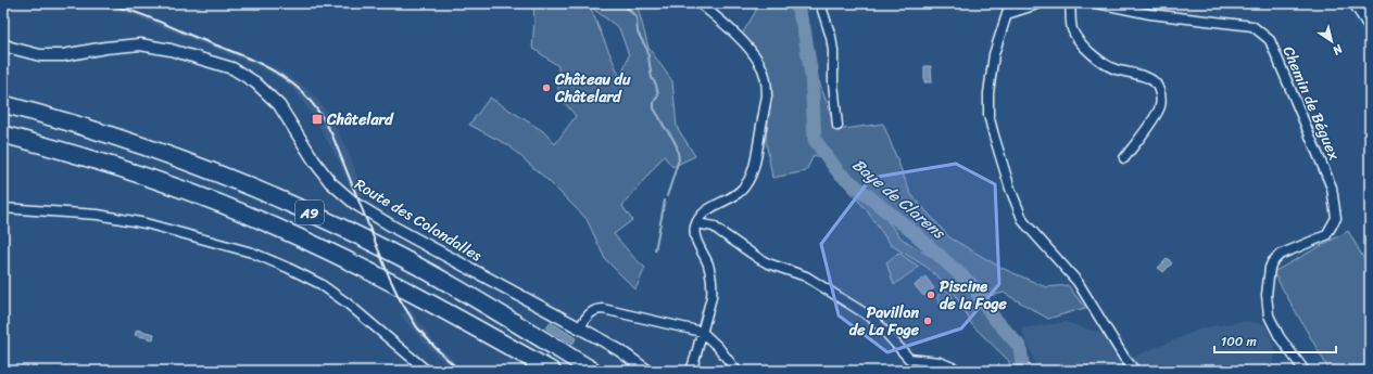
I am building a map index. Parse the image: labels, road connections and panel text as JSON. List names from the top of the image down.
{
  "streets": {
    "highway": ["A9"],
    "street": ["Chemin de Béguex", "Route des Colondalles"]
  },
  "water": ["Baye de Clarens"],
  "places": {
    "other": ["Château du Châtelard", "Piscine de la Foge", "Pavillon de La Foge"],
    "transit": ["Châtelard"]
  },
  "scale_bar": "100 m",
  "north": "bottom right"
}
